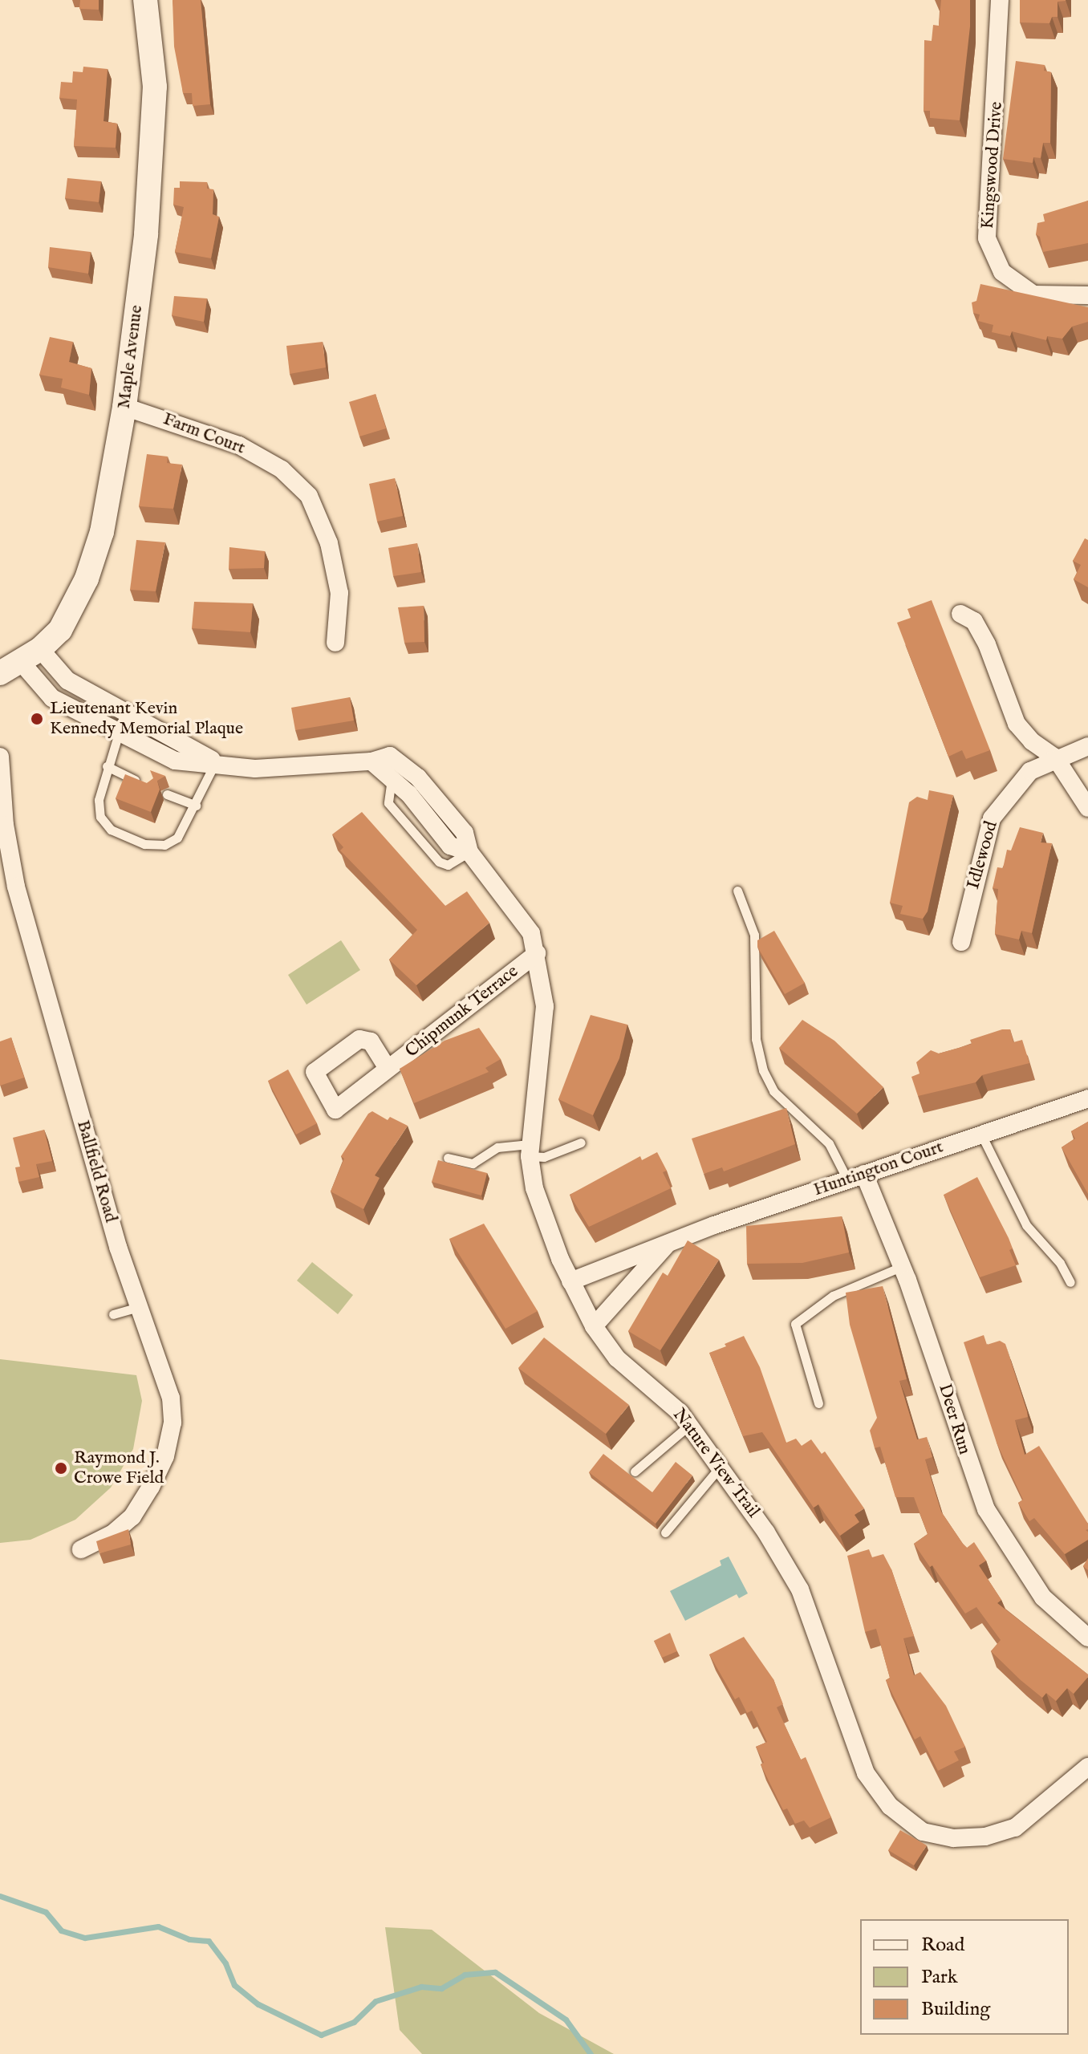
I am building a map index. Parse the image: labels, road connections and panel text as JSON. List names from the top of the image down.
{
  "streets": {
    "main road": ["Maple Avenue"],
    "street": [
      "Kingswood Drive",
      "Farm Court",
      "Idlewood",
      "Chipmunk Terrace",
      "Huntington Court",
      "Ballfield Road",
      "Deer Run",
      "Nature View Trail"
    ]
  },
  "crossings": [
    ["Maple Avenue", "Farm Court"],
    ["Maple Avenue", "Nature View Trail"],
    ["Chipmunk Terrace", "Nature View Trail"],
    ["Huntington Court", "Deer Run"],
    ["Huntington Court", "Nature View Trail"]
  ],
  "places": ["Lieutenant Kevin Kennedy Memorial Plaque", "Raymond J. Crowe Field"],
  "legend": ["Road", "Park", "Building"]
}
